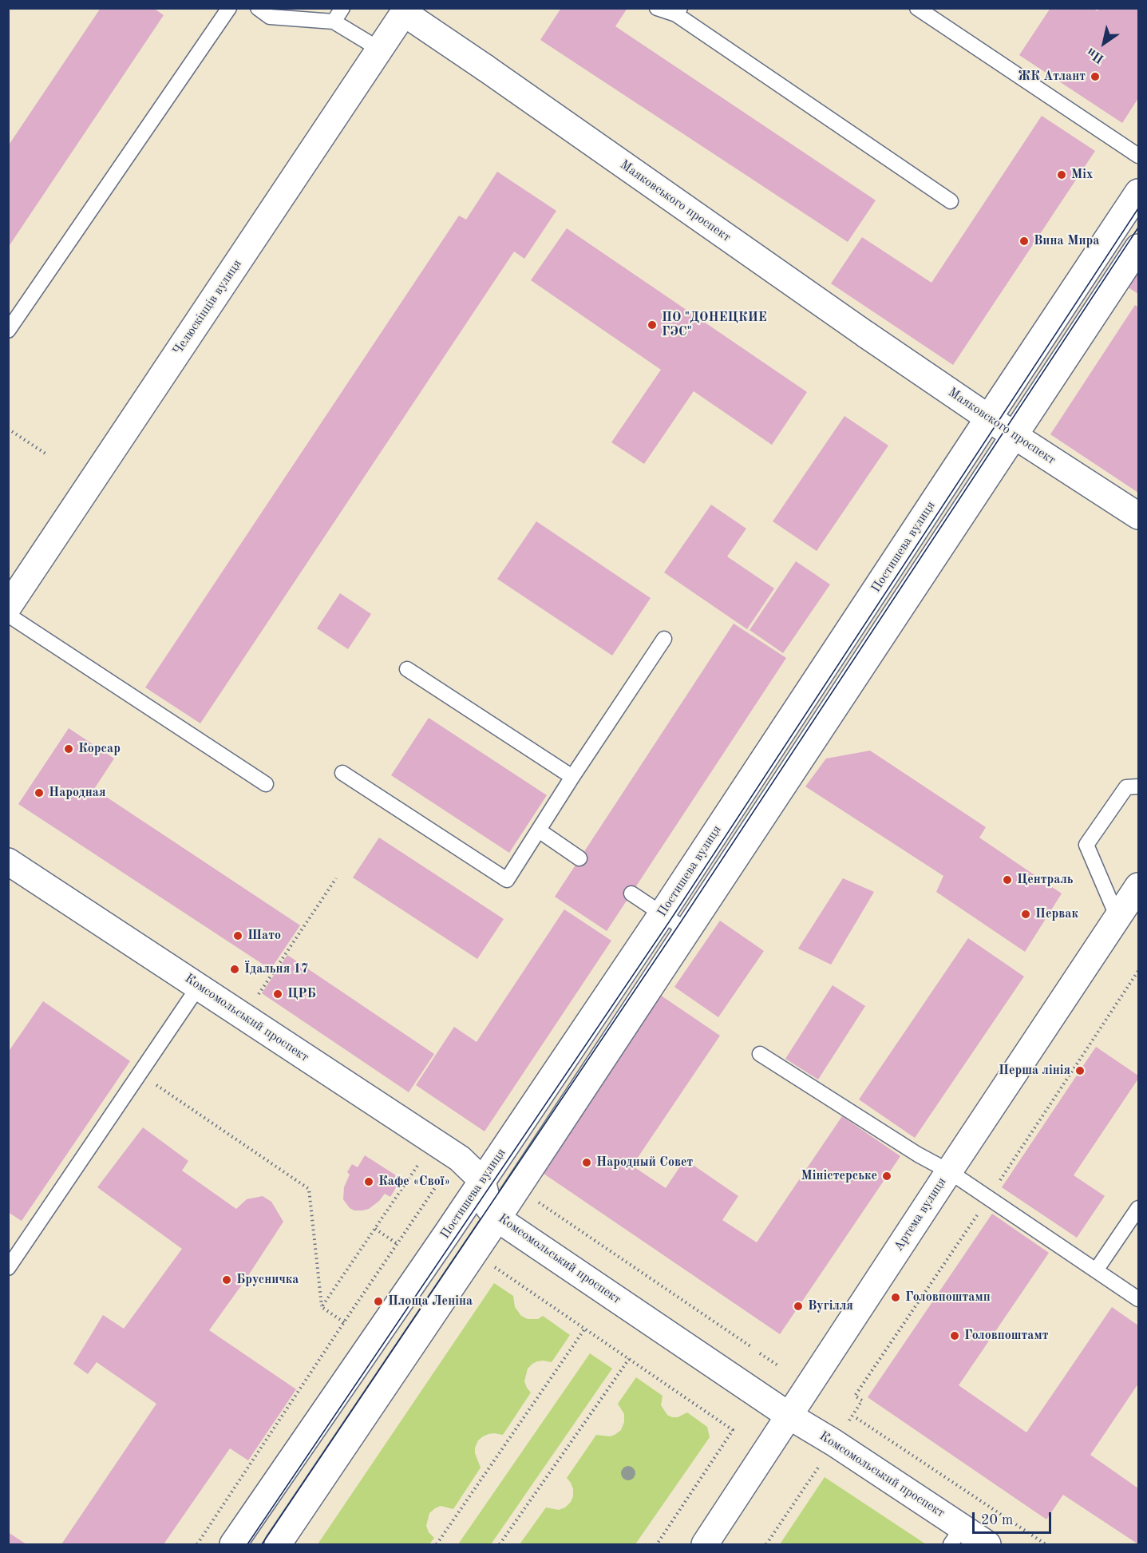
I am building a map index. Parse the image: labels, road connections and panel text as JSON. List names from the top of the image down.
{
  "streets": {
    "street": [
      "Маяковського проспект",
      "Челюскінців вулиця",
      "Маяковского проспект",
      "Постишева вулиця",
      "Комсомольський проспект",
      "Артема вулиця"
    ]
  },
  "crossings": [
    ["Маяковського проспект", "Челюскінців вулиця"],
    ["Маяковського проспект", "Маяковского проспект"],
    ["Маяковского проспект", "Постишева вулиця"],
    ["Постишева вулиця", "Комсомольський проспект"],
    ["Комсомольський проспект", "Артема вулиця"]
  ],
  "places": [
    "ЖК Атлант",
    "Mix",
    "Вина Мира",
    "ПО \"ДОНЕЦКИЕ ГЭС\"",
    "Корсар",
    "Народная",
    "Централь",
    "Первак",
    "Шато",
    "Їдальня 17",
    "ЦРБ",
    "Перша лінія",
    "Народный Совет",
    "Міністерське",
    "Кафе «Свої»",
    "Брусничка",
    "Головпоштамп",
    "Площа Леніна",
    "Вугілля",
    "Головпоштамт"
  ],
  "scale_bar": "20 m",
  "north": "bottom left"
}
